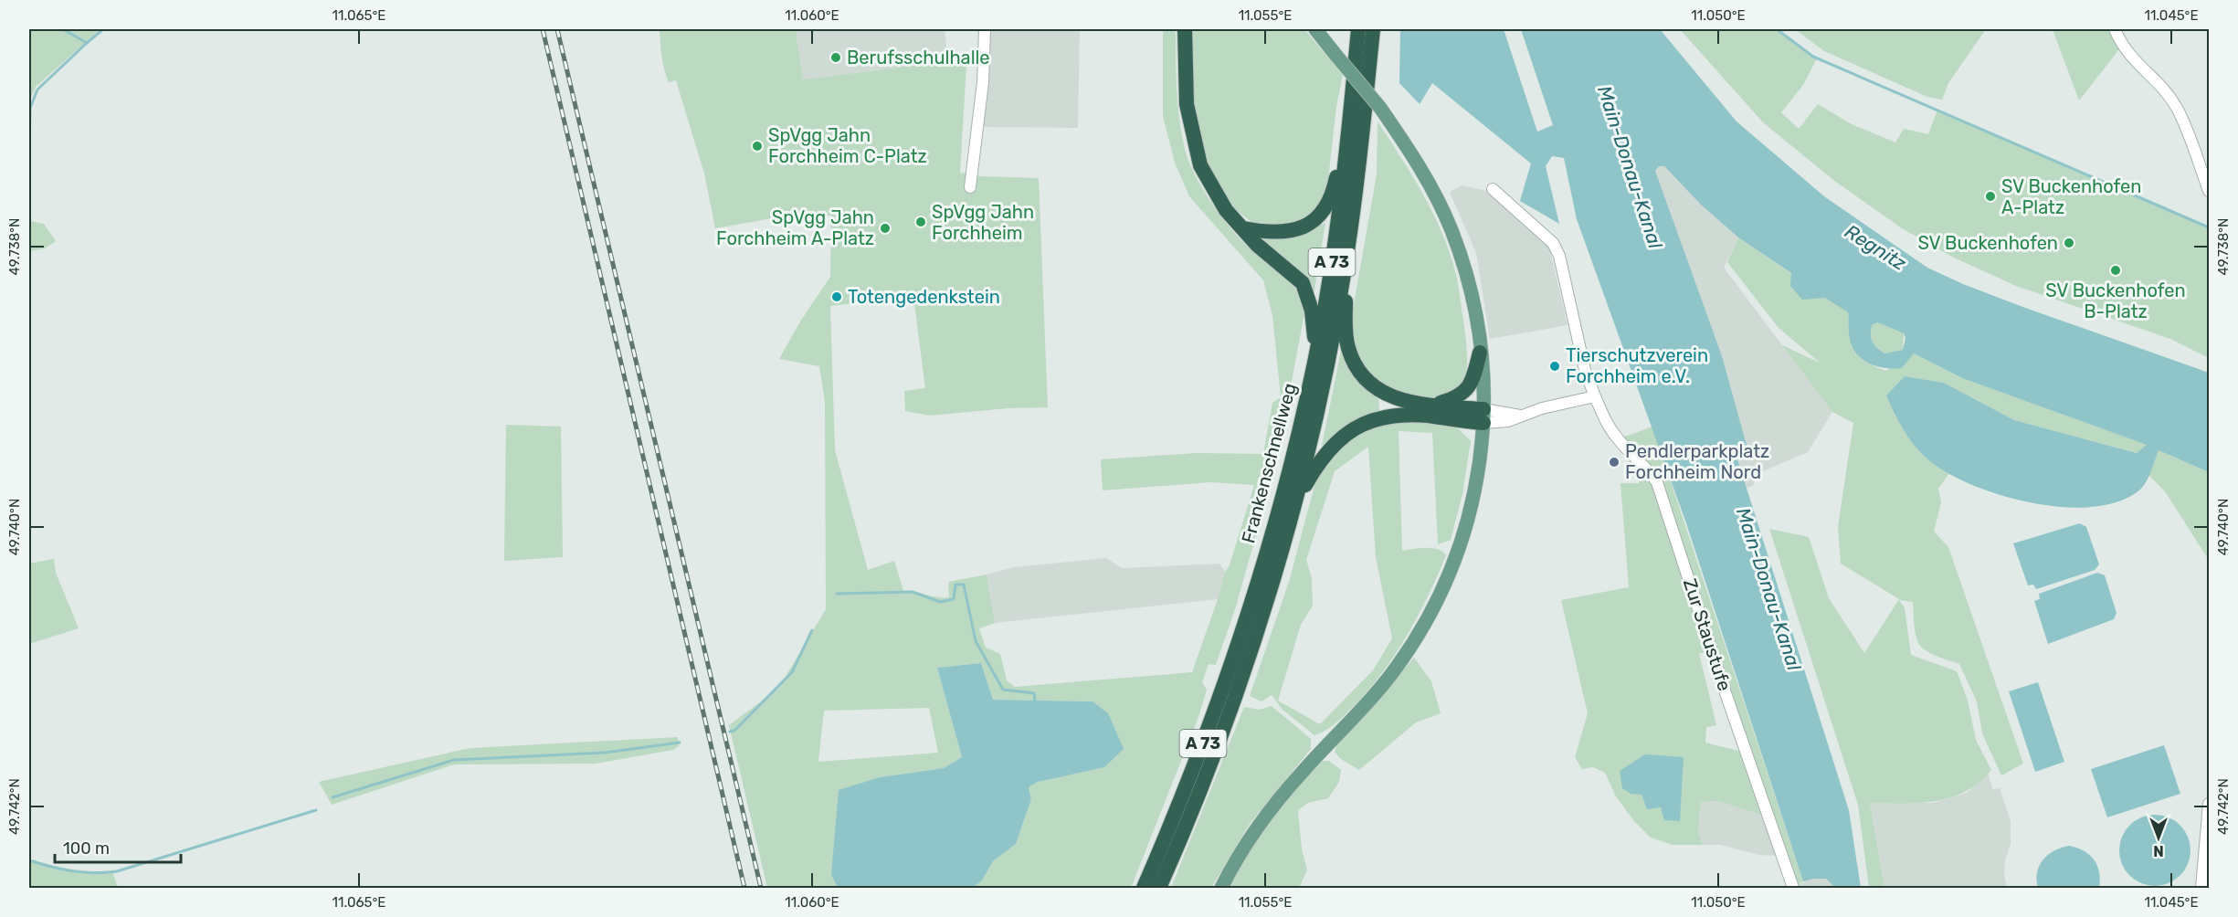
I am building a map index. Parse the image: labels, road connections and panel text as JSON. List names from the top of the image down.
{
  "streets": {
    "highway": ["A 73", "Frankenschnellweg"],
    "street": ["Zur Staustufe"]
  },
  "water": ["Main-Donau-Kanal", "Regnitz"],
  "places": [
    "Berufsschulhalle",
    "SpVgg Jahn Forchheim C-Platz",
    "SV Buckenhofen A-Platz",
    "SpVgg Jahn Forchheim",
    "SpVgg Jahn Forchheim A-Platz",
    "SV Buckenhofen",
    "SV Buckenhofen B-Platz",
    "Totengedenkstein",
    "Tierschutzverein Forchheim e.V.",
    "Pendlerparkplatz Forchheim Nord"
  ],
  "scale_bar": "100 m",
  "north": "bottom",
  "coordinates": [
    "11.065°E",
    "11.060°E",
    "11.055°E",
    "11.050°E",
    "11.045°E",
    "49.738°N",
    "49.740°N",
    "49.742°N"
  ]
}
